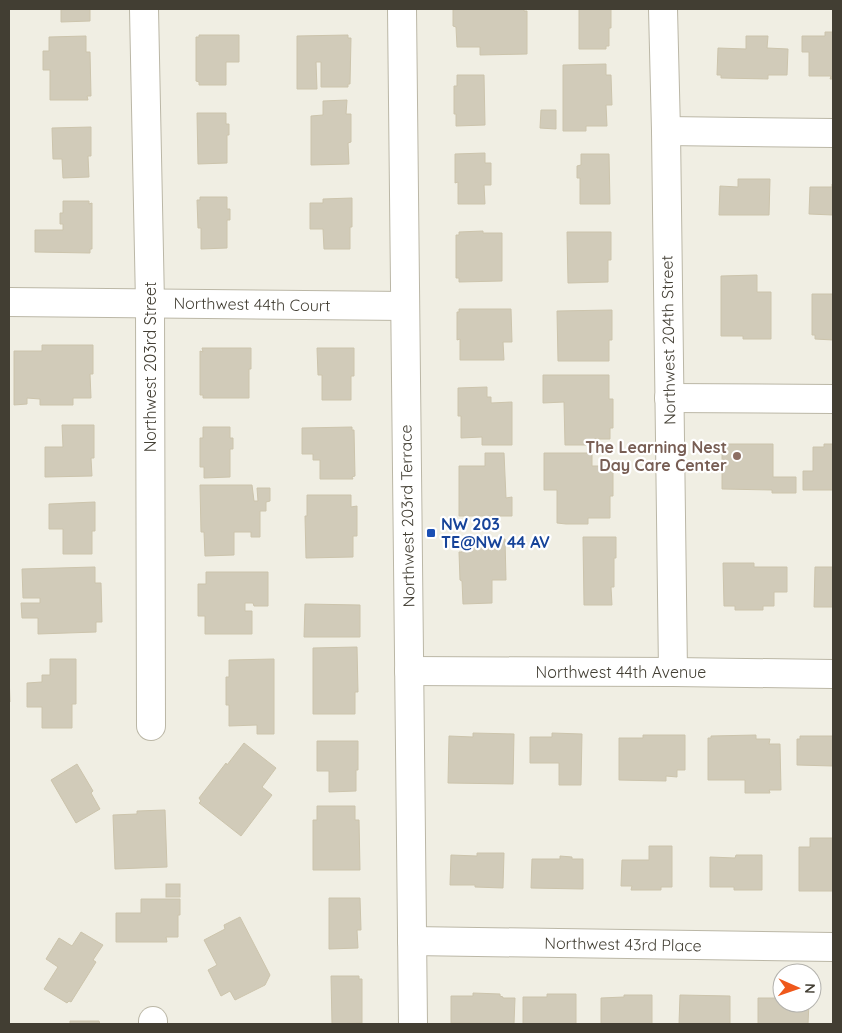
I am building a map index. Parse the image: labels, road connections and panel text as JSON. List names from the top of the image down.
{
  "streets": {
    "street": [
      "Northwest 44th Court",
      "Northwest 204th Street",
      "Northwest 203rd Street",
      "Northwest 203rd Terrace",
      "Northwest 44th Avenue",
      "Northwest 43rd Place"
    ]
  },
  "crossings": [
    ["Northwest 44th Court", "Northwest 203rd Street"],
    ["Northwest 44th Court", "Northwest 203rd Terrace"],
    ["Northwest 204th Street", "Northwest 44th Avenue"],
    ["Northwest 203rd Terrace", "Northwest 44th Avenue"],
    ["Northwest 203rd Terrace", "Northwest 43rd Place"]
  ],
  "places": {
    "other": ["The Learning Nest Day Care Center"],
    "transit": ["NW 203 TE@NW 44 AV"]
  },
  "north": "right"
}
